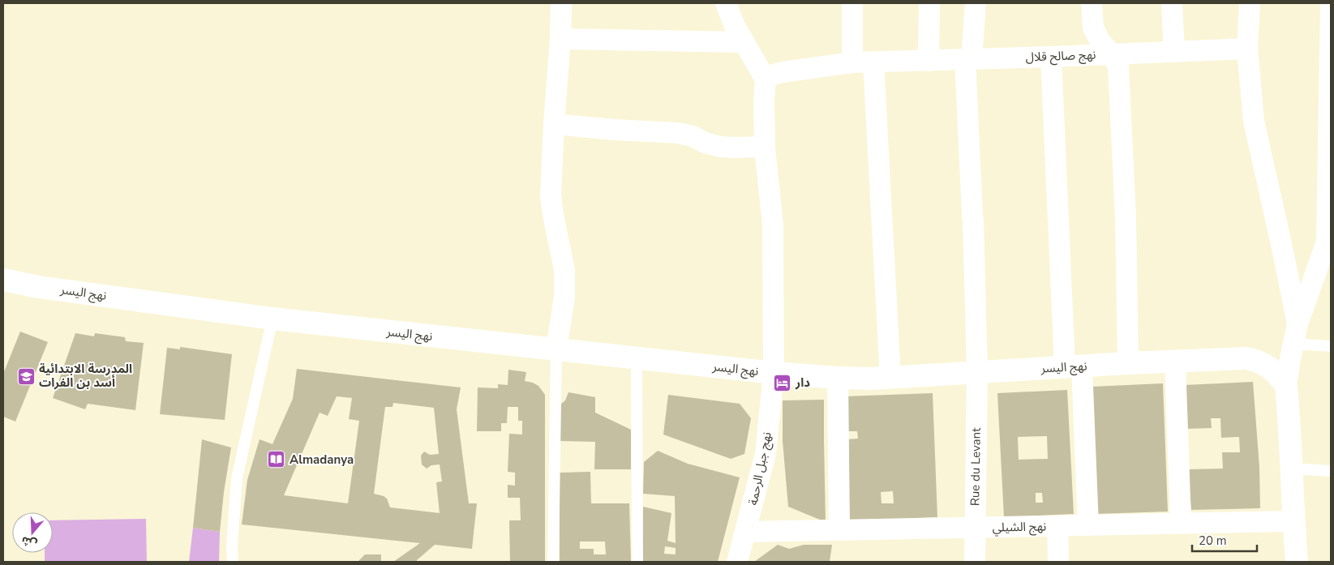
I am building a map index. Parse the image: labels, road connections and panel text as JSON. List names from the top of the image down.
{
  "streets": {
    "main road": ["نهج اليسر"],
    "street": [
      "نهج صالح قلال",
      "Rue du Levant",
      "نهج جبل الرحمة",
      "نهج الشيلي"
    ]
  },
  "crossings": [
    ["نهج صالح قلال", "Rue du Levant"],
    ["نهج صالح قلال", "نهج جبل الرحمة"],
    ["نهج اليسر", "Rue du Levant"],
    ["نهج اليسر", "نهج جبل الرحمة"],
    ["Rue du Levant", "نهج الشيلي"],
    ["نهج جبل الرحمة", "نهج الشيلي"]
  ],
  "places": {
    "school or university": ["المدرسة الابتدائية أسد بن الفرات"],
    "hotel": ["دار"],
    "library": ["Almadanya"]
  },
  "scale_bar": "20 m",
  "north": "bottom"
}
